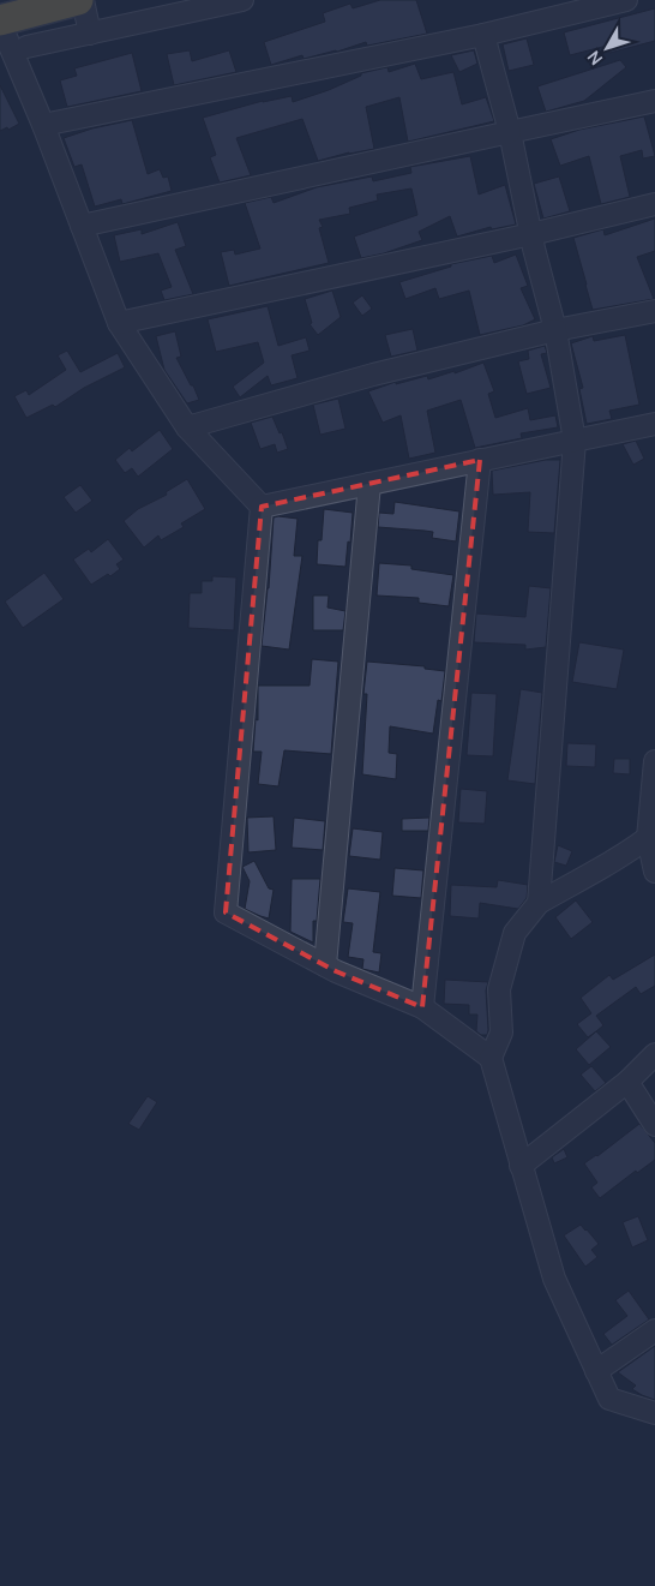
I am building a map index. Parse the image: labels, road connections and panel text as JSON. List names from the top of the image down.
{
  "north": "bottom left"
}
